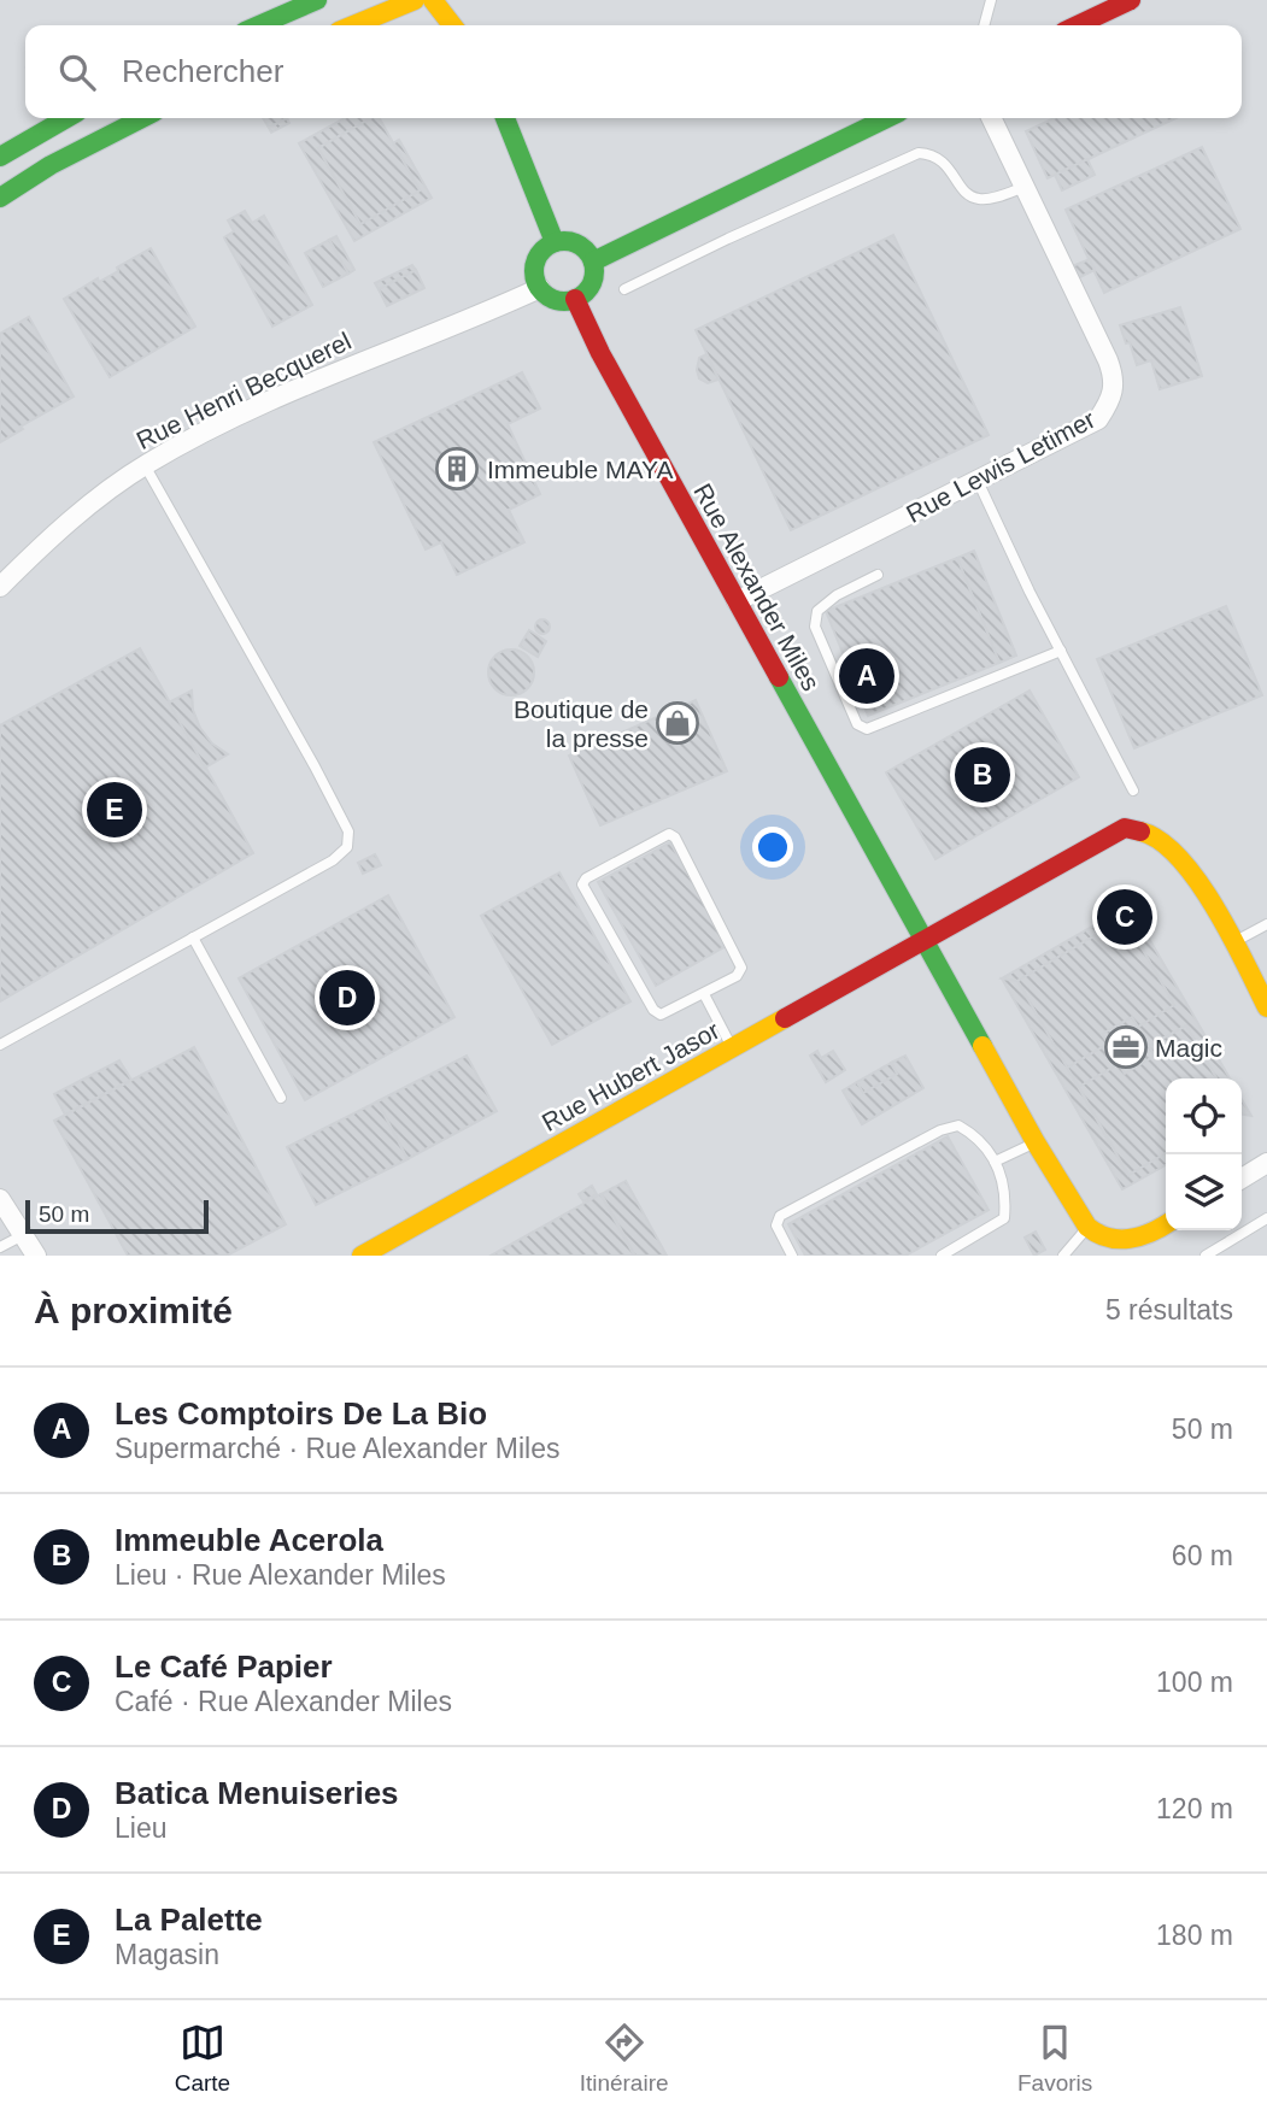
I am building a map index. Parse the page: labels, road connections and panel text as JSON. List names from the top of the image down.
{
  "streets": {
    "street": [
      "Rue Henri Becquerel",
      "Rue Lewis Letimer",
      "Rue Alexander Miles",
      "Rue Hubert Jasor"
    ]
  },
  "crossings": [
    ["Rue Henri Becquerel", "Rue Alexander Miles"],
    ["Rue Lewis Letimer", "Rue Alexander Miles"],
    ["Rue Alexander Miles", "Rue Hubert Jasor"]
  ],
  "places": {
    "building": ["Immeuble MAYA"],
    "shop": ["Boutique de la presse"],
    "office": ["Magic"]
  },
  "scale_bar": "50 m",
  "page": {
    "search": "Rechercher",
    "pins": [
      "A",
      "B",
      "E",
      "C",
      "D"
    ],
    "scale": "50 m",
    "heading": ["À proximité", "5 résultats"],
    "list": [
      {
        "mark": "A",
        "name": "Les Comptoirs De La Bio",
        "note": "Supermarché · Rue Alexander Miles",
        "value": "50 m"
      },
      {
        "mark": "B",
        "name": "Immeuble Acerola",
        "note": "Lieu · Rue Alexander Miles",
        "value": "60 m"
      },
      {
        "mark": "C",
        "name": "Le Café Papier",
        "note": "Café · Rue Alexander Miles",
        "value": "100 m"
      },
      {
        "mark": "D",
        "name": "Batica Menuiseries",
        "note": "Lieu",
        "value": "120 m"
      },
      {
        "mark": "E",
        "name": "La Palette",
        "note": "Magasin",
        "value": "180 m"
      }
    ],
    "nav": ["Carte", "Itinéraire", "Favoris"]
  }
}
